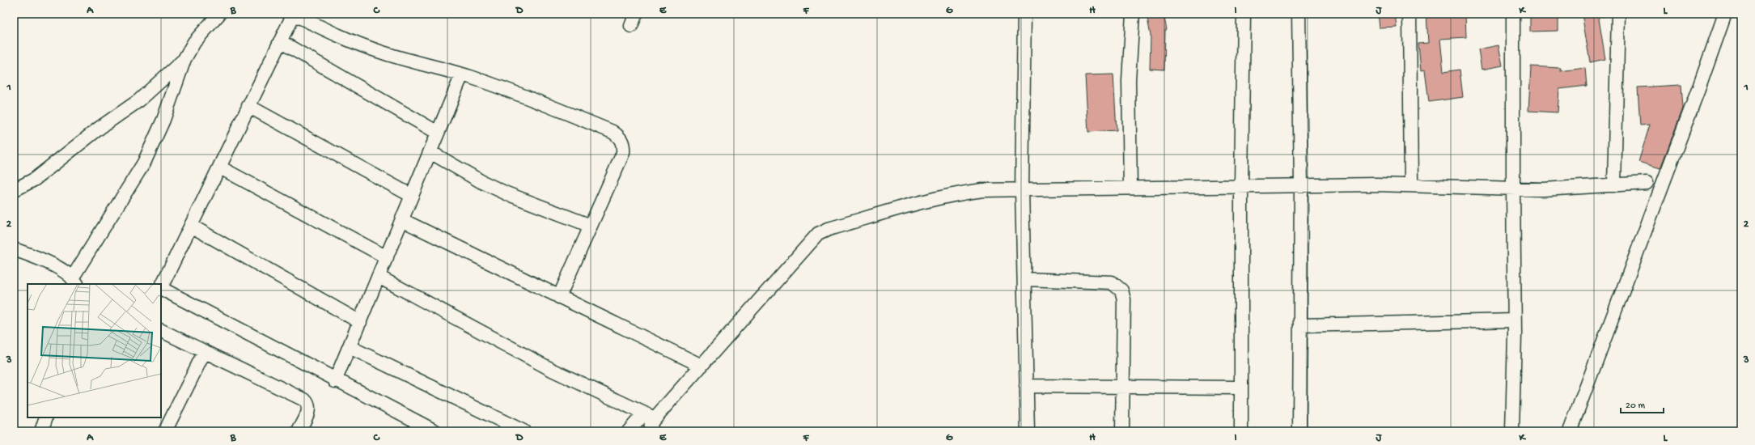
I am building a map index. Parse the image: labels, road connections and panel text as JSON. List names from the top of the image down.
{
  "scale_bar": "20 m",
  "grid": {
    "columns": [
      "A",
      "B",
      "C",
      "D",
      "E",
      "F",
      "G",
      "H",
      "I",
      "J",
      "K",
      "L"
    ],
    "rows": ["1", "2", "3"]
  }
}
